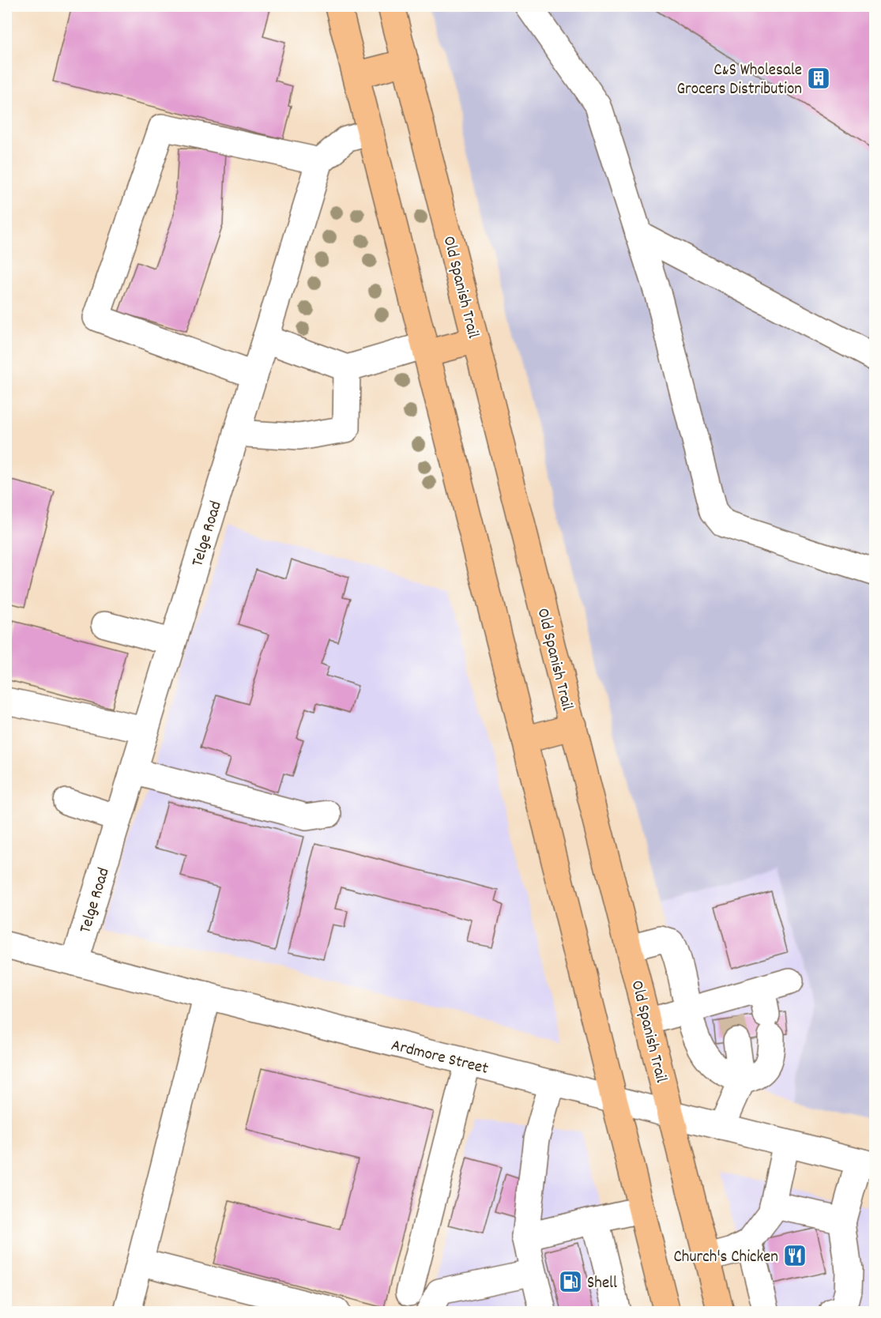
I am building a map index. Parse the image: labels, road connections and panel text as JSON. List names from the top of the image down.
{
  "streets": {
    "main road": ["Old Spanish Trail"],
    "street": ["Telge Road", "Ardmore Street"]
  },
  "crossings": [
    ["Old Spanish Trail", "Ardmore Street"],
    ["Telge Road", "Ardmore Street"]
  ],
  "places": {
    "building": ["C&S Wholesale Grocers Distribution"],
    "restaurant": ["Church's Chicken"],
    "fuel station": ["Shell"]
  }
}
